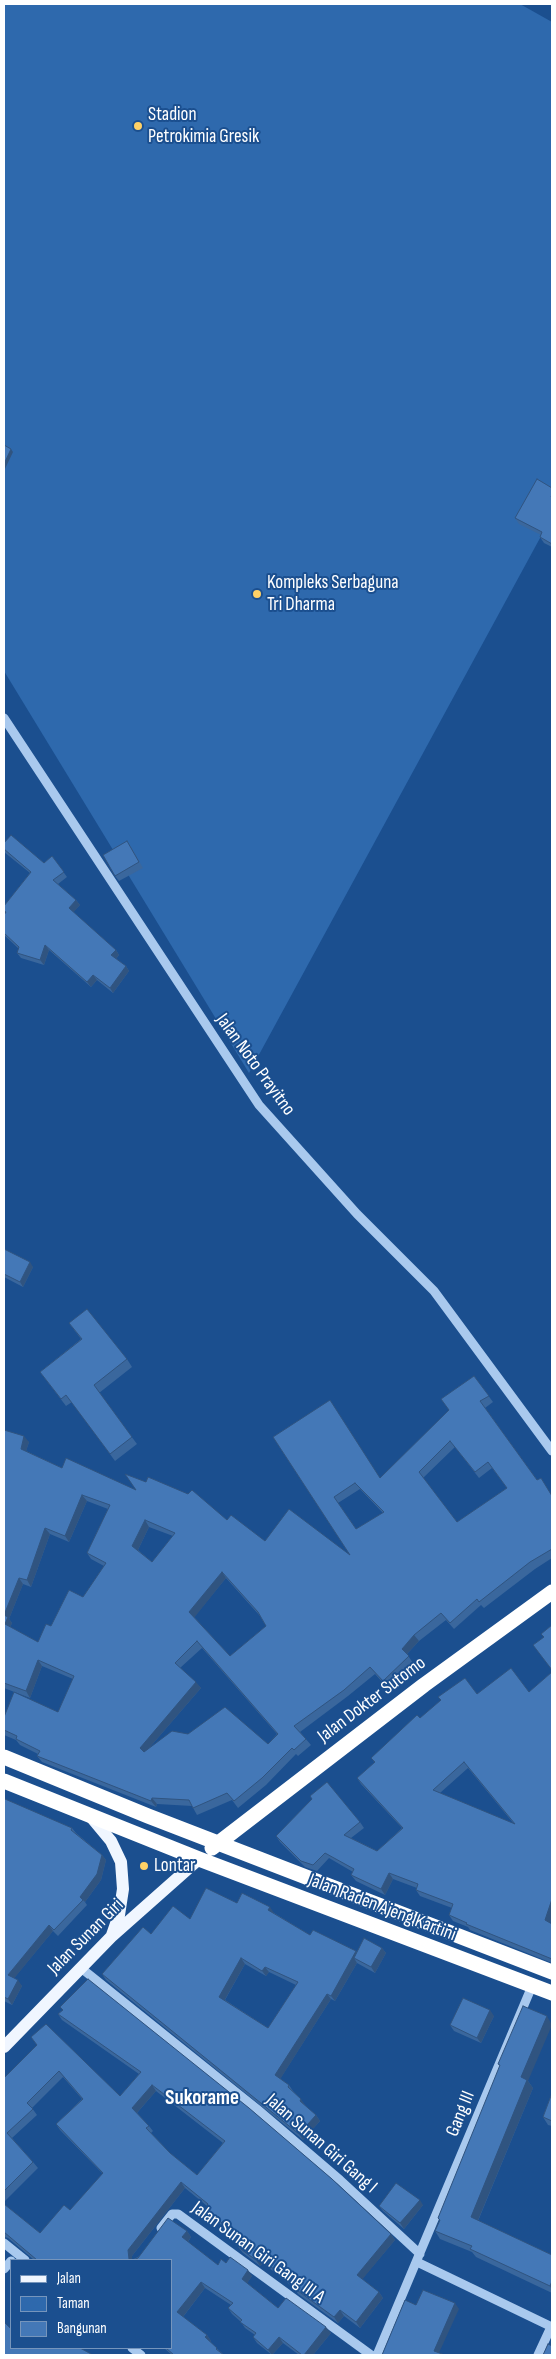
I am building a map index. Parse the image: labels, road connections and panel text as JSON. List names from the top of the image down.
{
  "streets": {
    "highway": ["Jalan Dokter Sutomo", "Jalan Raden Ajeng Kartini"],
    "main road": ["Jalan Sunan Giri"],
    "street": [
      "Jalan Noto Prayitno",
      "Gang III",
      "Jalan Sunan Giri Gang I",
      "Jalan Sunan Giri Gang III A"
    ]
  },
  "crossings": [
    ["Jalan Dokter Sutomo", "Jalan Raden Ajeng Kartini"],
    ["Jalan Dokter Sutomo", "Jalan Sunan Giri"],
    ["Jalan Raden Ajeng Kartini", "Jalan Sunan Giri"],
    ["Jalan Raden Ajeng Kartini", "Gang III"],
    ["Jalan Sunan Giri", "Jalan Sunan Giri Gang I"],
    ["Gang III", "Jalan Sunan Giri Gang I"]
  ],
  "districts": ["Sukorame"],
  "places": ["Stadion Petrokimia Gresik", "Kompleks Serbaguna Tri Dharma", "Lontar"],
  "legend": ["Jalan", "Taman", "Bangunan"]
}
